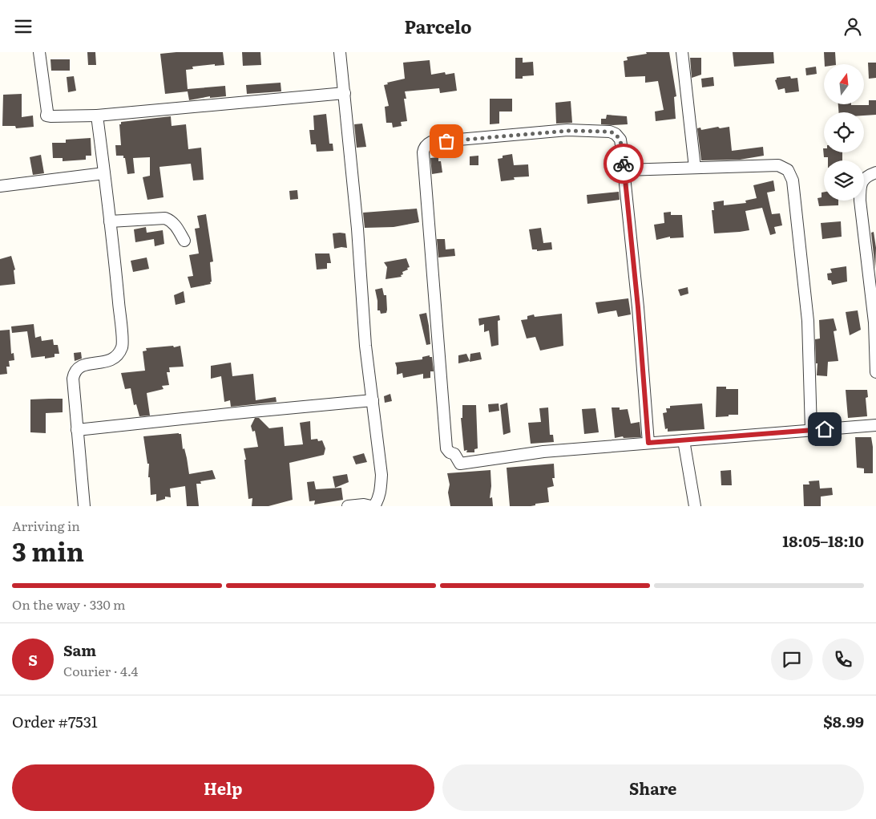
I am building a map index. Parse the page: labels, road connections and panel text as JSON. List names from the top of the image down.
{
  "north": "top",
  "page": {
    "header": "Parcelo",
    "heading": ["3 min", "Arriving in", "18:05–18:10"],
    "panel": [
      "Sam",
      "Courier · 4.4",
      "Order #7531",
      "$8.99"
    ],
    "bar": "On the way · 330 m",
    "round": "S",
    "buttons": ["Help", "Share"]
  }
}
